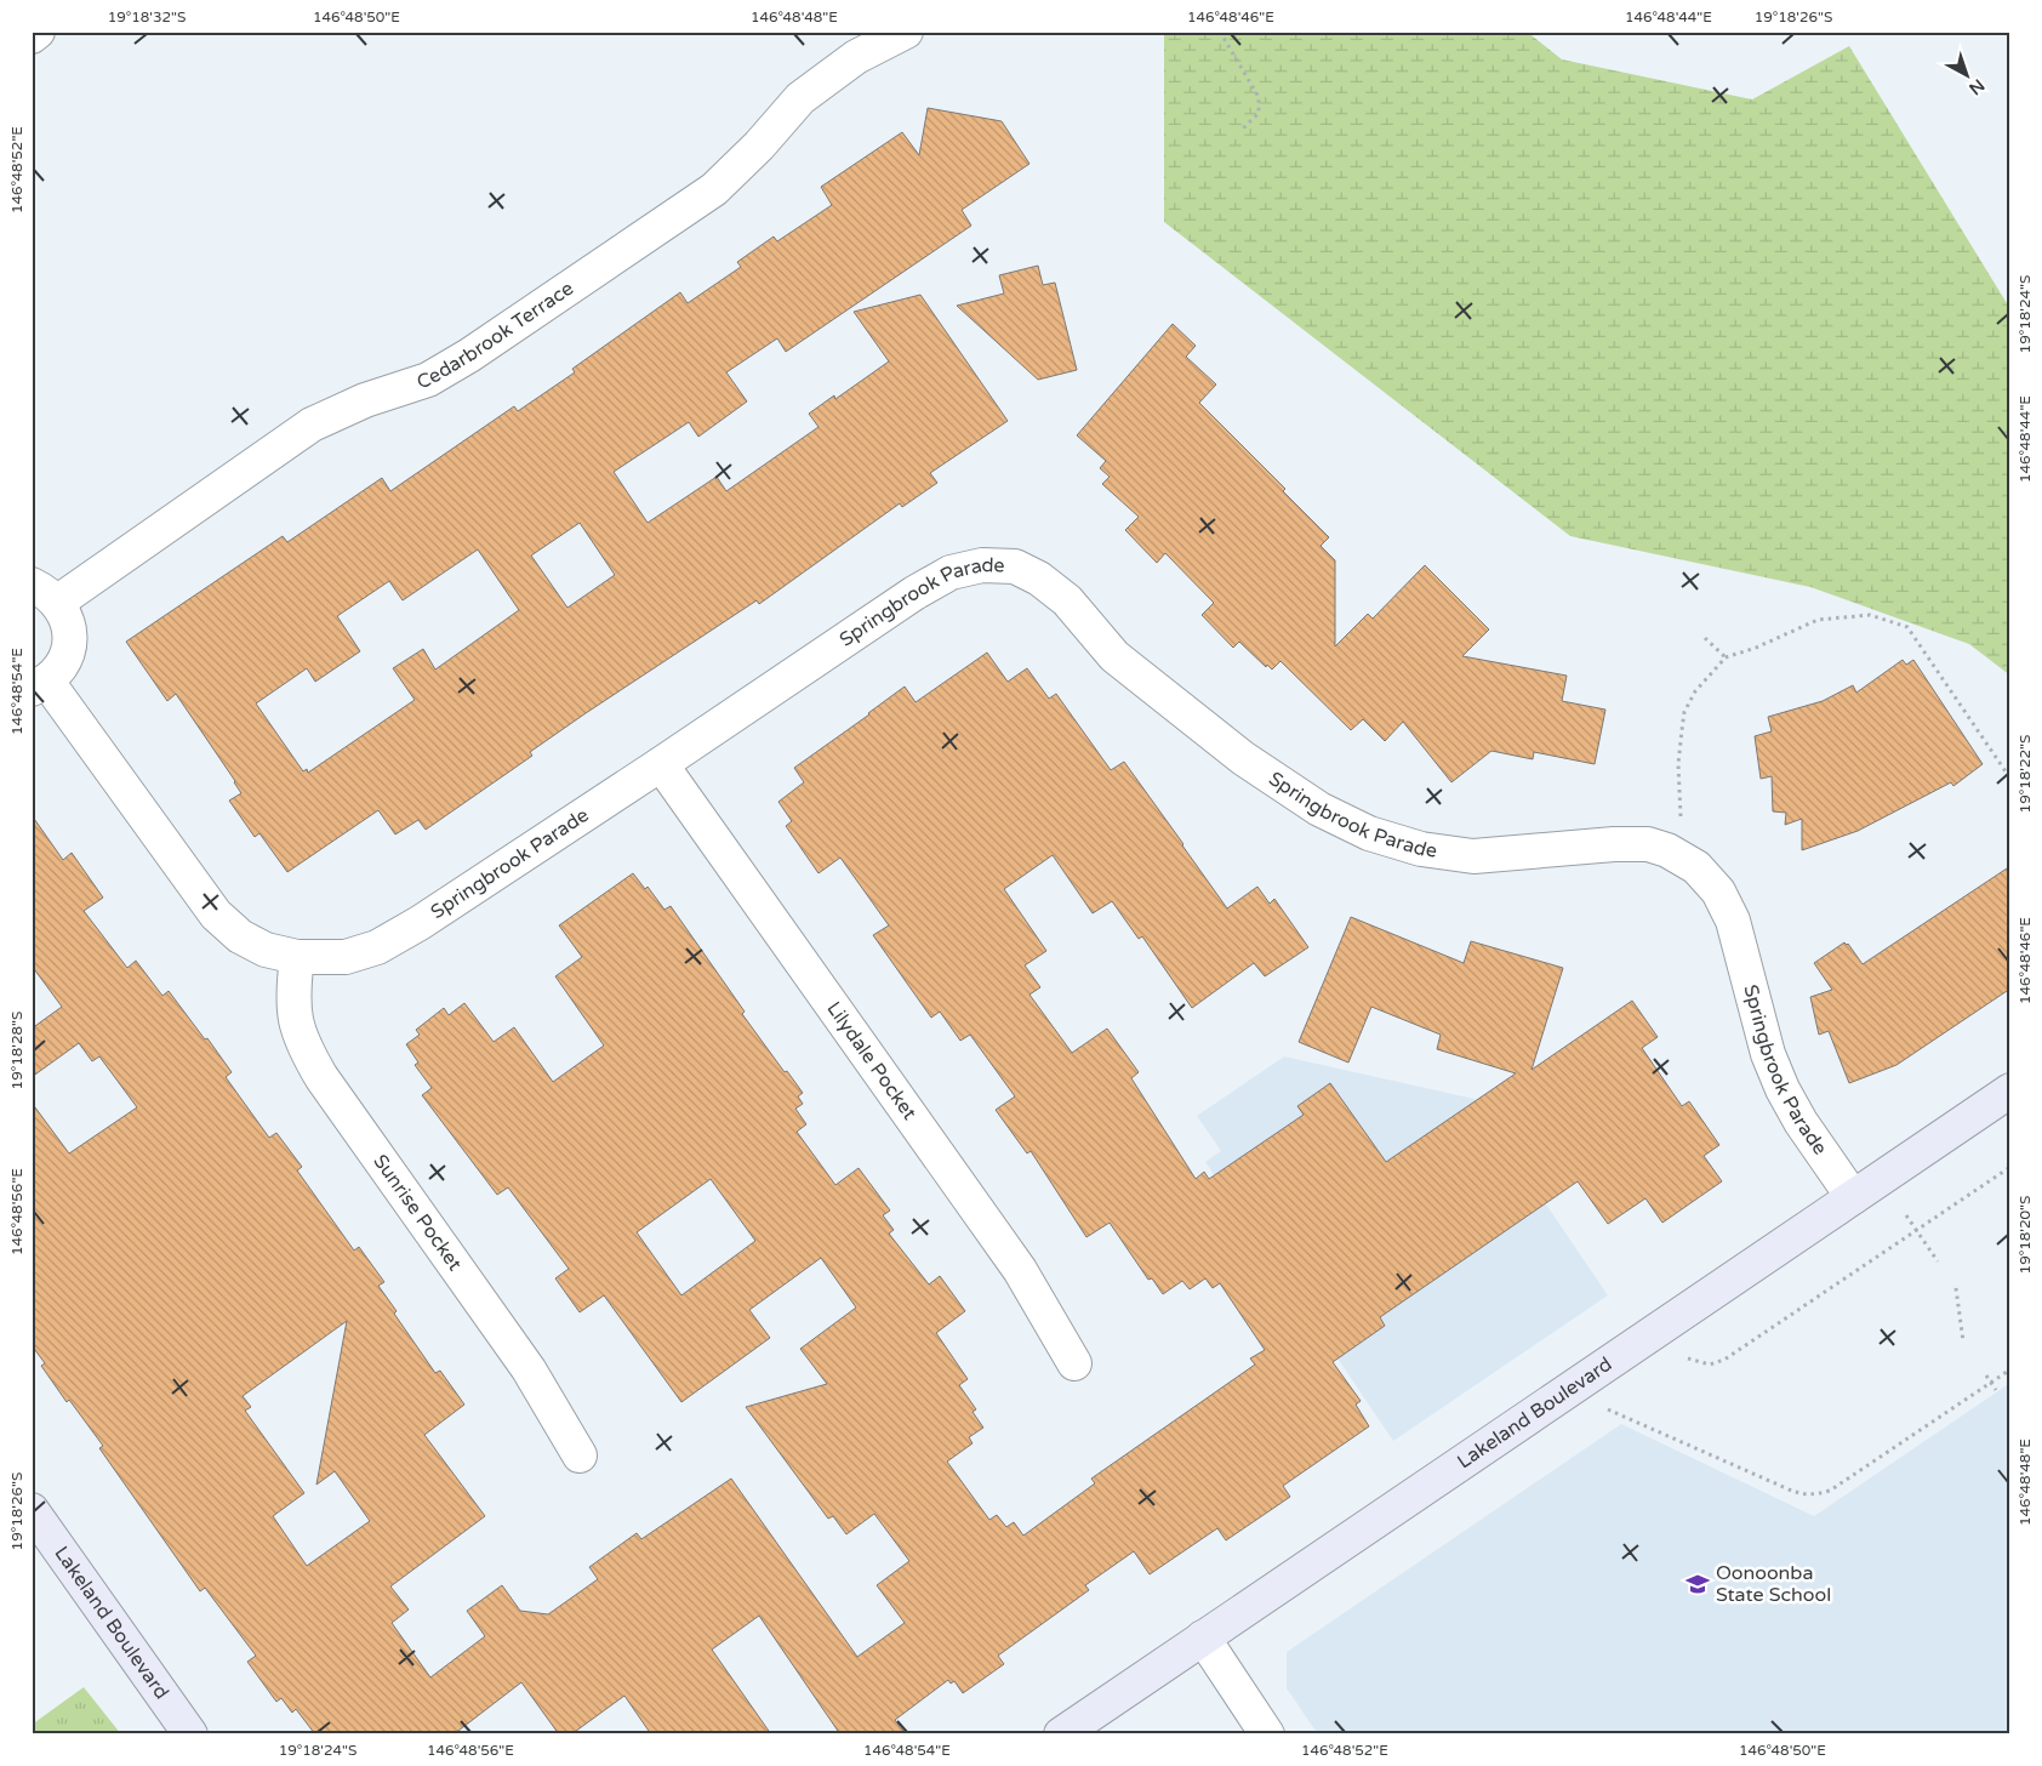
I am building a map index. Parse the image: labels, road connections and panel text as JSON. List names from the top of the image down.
{
  "streets": {
    "street": [
      "Cedarbrook Terrace",
      "Springbrook Parade",
      "Lilydale Pocket",
      "Sunrise Pocket",
      "Lakeland Boulevard"
    ]
  },
  "crossings": [
    ["Springbrook Parade", "Lilydale Pocket"],
    ["Springbrook Parade", "Sunrise Pocket"],
    ["Springbrook Parade", "Lakeland Boulevard"]
  ],
  "places": {
    "school or university": ["Oonoonba State School"]
  },
  "north": "bottom right",
  "coordinates": [
    "19°18'32\"S",
    "146°48'50\"E",
    "146°48'48\"E",
    "146°48'46\"E",
    "146°48'44\"E",
    "19°18'26\"S",
    "146°48'52\"E",
    "19°18'24\"S",
    "146°48'54\"E",
    "19°18'22\"S",
    "19°18'28\"S",
    "146°48'56\"E",
    "19°18'20\"S"
  ]
}
